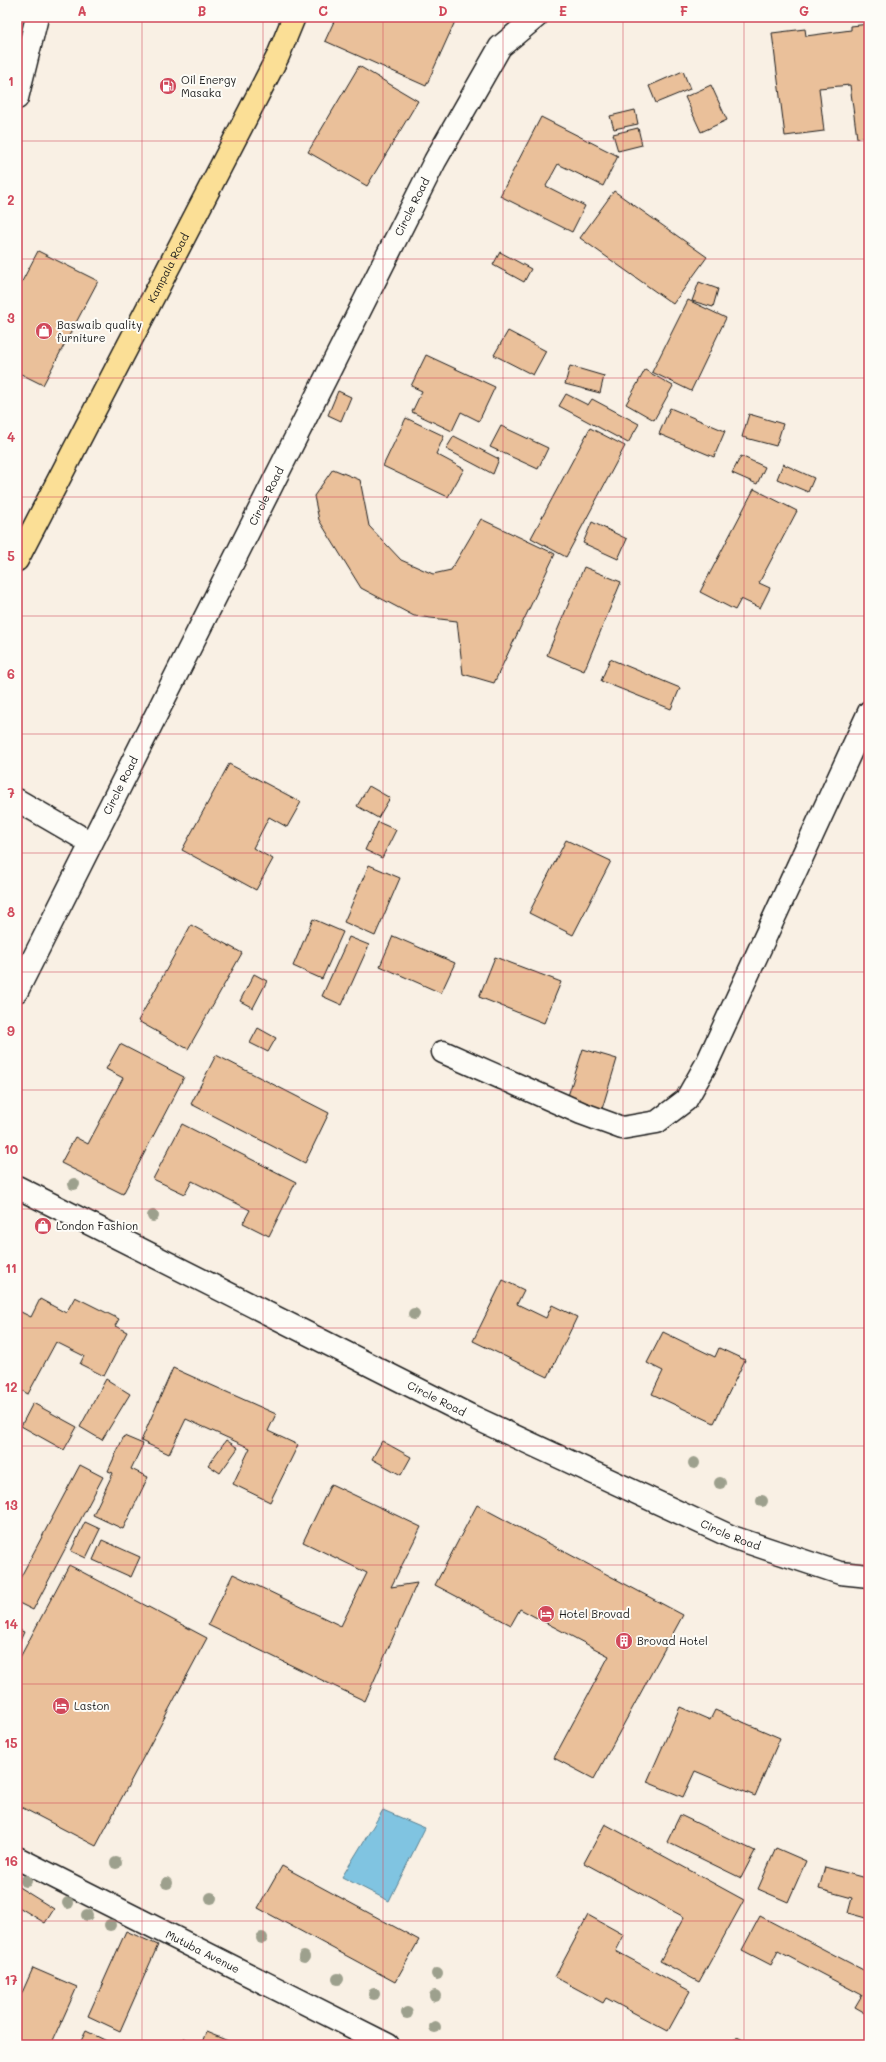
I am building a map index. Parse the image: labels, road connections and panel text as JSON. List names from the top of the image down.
{
  "streets": {
    "main road": ["Kampala Road"],
    "street": ["Circle Road", "Mutuba Avenue"]
  },
  "places": {
    "fuel station": ["Oil Energy Masaka"],
    "shop": ["Baswaib quality furniture", "London Fashion"],
    "hotel": ["Hotel Brovad", "Laston"],
    "building": ["Brovad Hotel"]
  },
  "grid": {
    "columns": [
      "A",
      "B",
      "C",
      "D",
      "E",
      "F",
      "G"
    ],
    "rows": [
      "1",
      "2",
      "3",
      "4",
      "5",
      "6",
      "7",
      "8",
      "9",
      "10",
      "11",
      "12",
      "13",
      "14",
      "15",
      "16",
      "17"
    ]
  }
}
